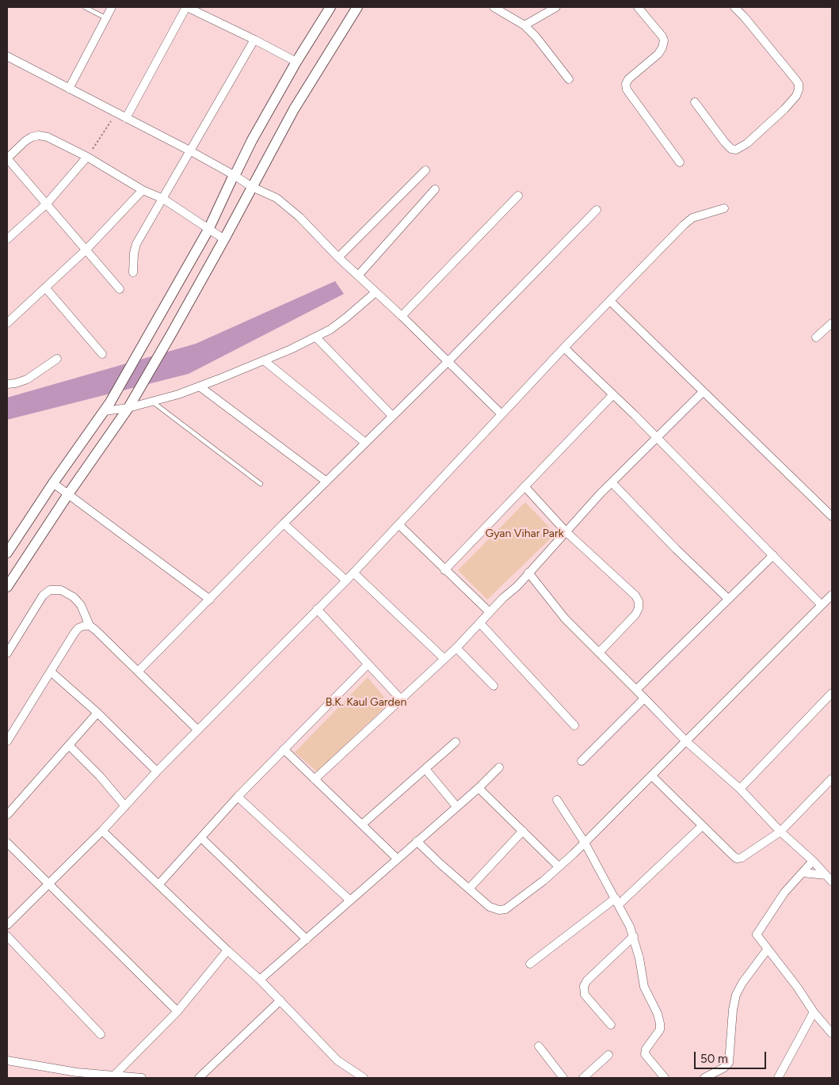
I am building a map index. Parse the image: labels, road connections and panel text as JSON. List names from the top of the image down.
{
  "parks": ["Gyan Vihar Park", "B.K. Kaul Garden"],
  "scale_bar": "50 m"
}
